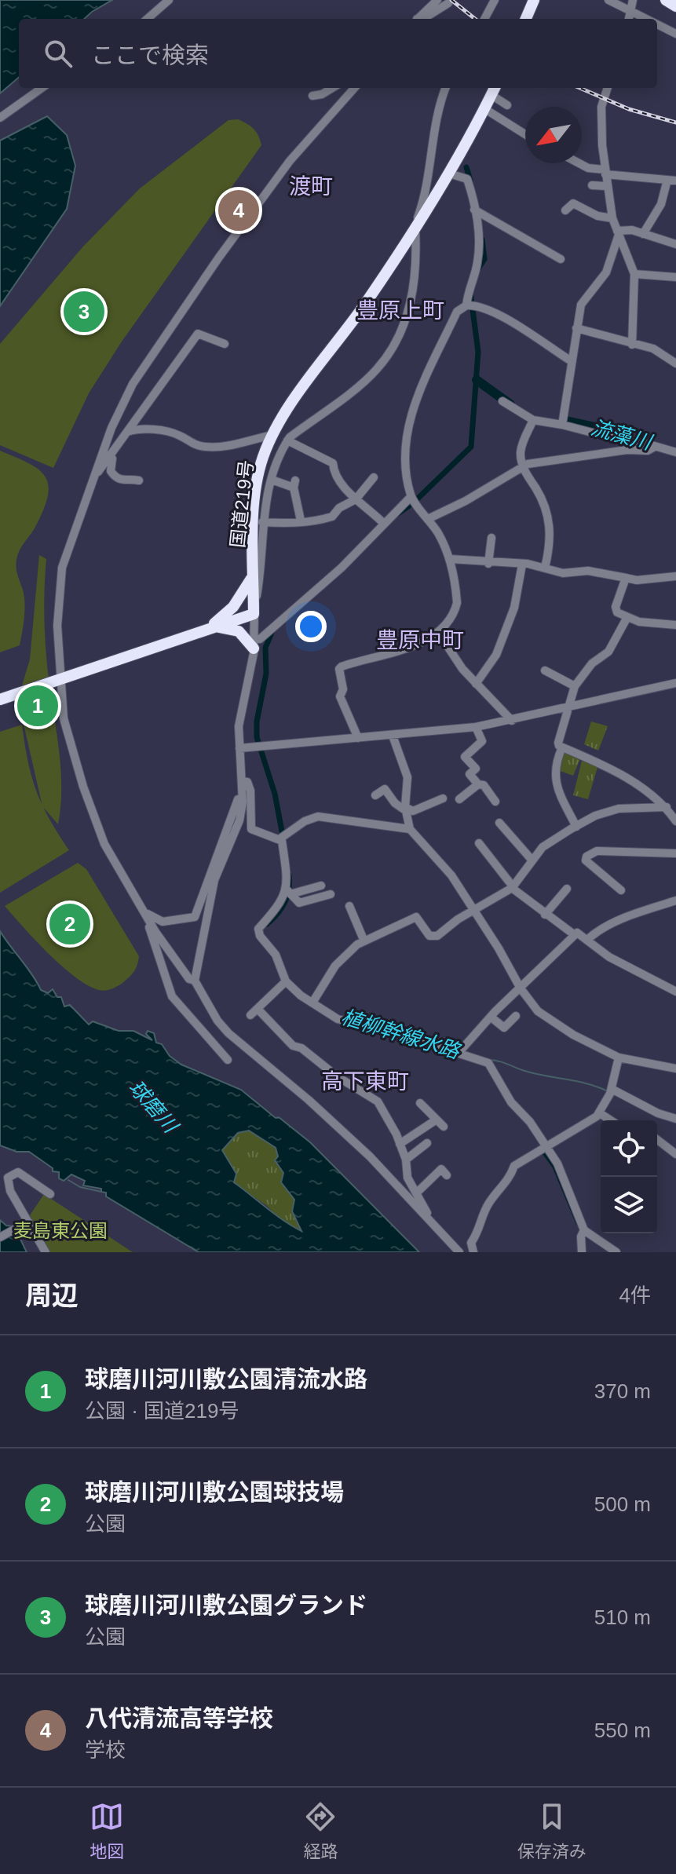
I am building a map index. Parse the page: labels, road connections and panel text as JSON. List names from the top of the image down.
{
  "streets": {
    "highway": ["国道219号"]
  },
  "districts": [
    "渡町",
    "豊原上町",
    "豊原中町",
    "高下東町"
  ],
  "water": ["流藻川", "植柳幹線水路", "球磨川"],
  "parks": ["麦島東公園"],
  "north": "bottom left",
  "page": {
    "search": "ここで検索",
    "pins": [
      "4",
      "3",
      "1",
      "2"
    ],
    "heading": ["周辺", "4件"],
    "list": [
      {
        "mark": "1",
        "name": "球磨川河川敷公園清流水路",
        "note": "公園 · 国道219号",
        "value": "370 m"
      },
      {
        "mark": "2",
        "name": "球磨川河川敷公園球技場",
        "note": "公園",
        "value": "500 m"
      },
      {
        "mark": "3",
        "name": "球磨川河川敷公園グランド",
        "note": "公園",
        "value": "510 m"
      },
      {
        "mark": "4",
        "name": "八代清流高等学校",
        "note": "学校",
        "value": "550 m"
      }
    ],
    "nav": ["地図", "経路", "保存済み"]
  }
}
